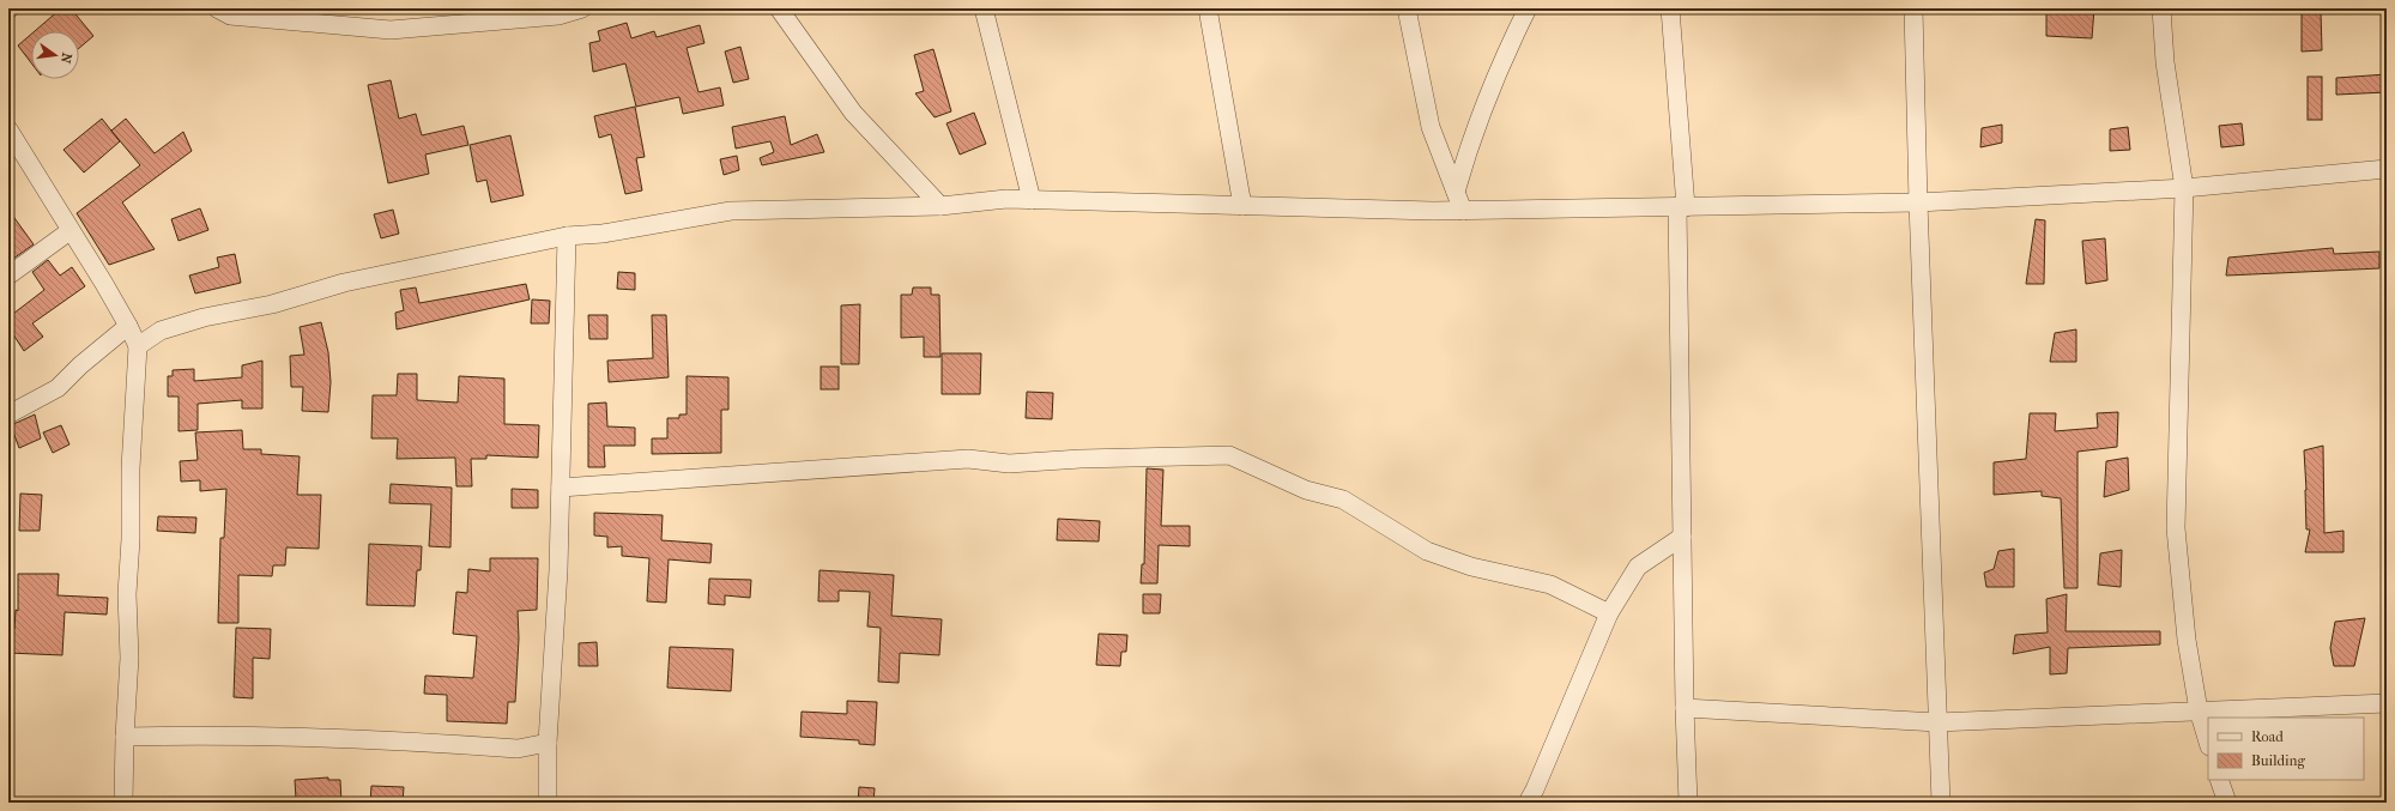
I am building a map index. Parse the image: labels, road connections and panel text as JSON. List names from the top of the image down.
{
  "legend": ["Road", "Building"],
  "north": "right"
}
